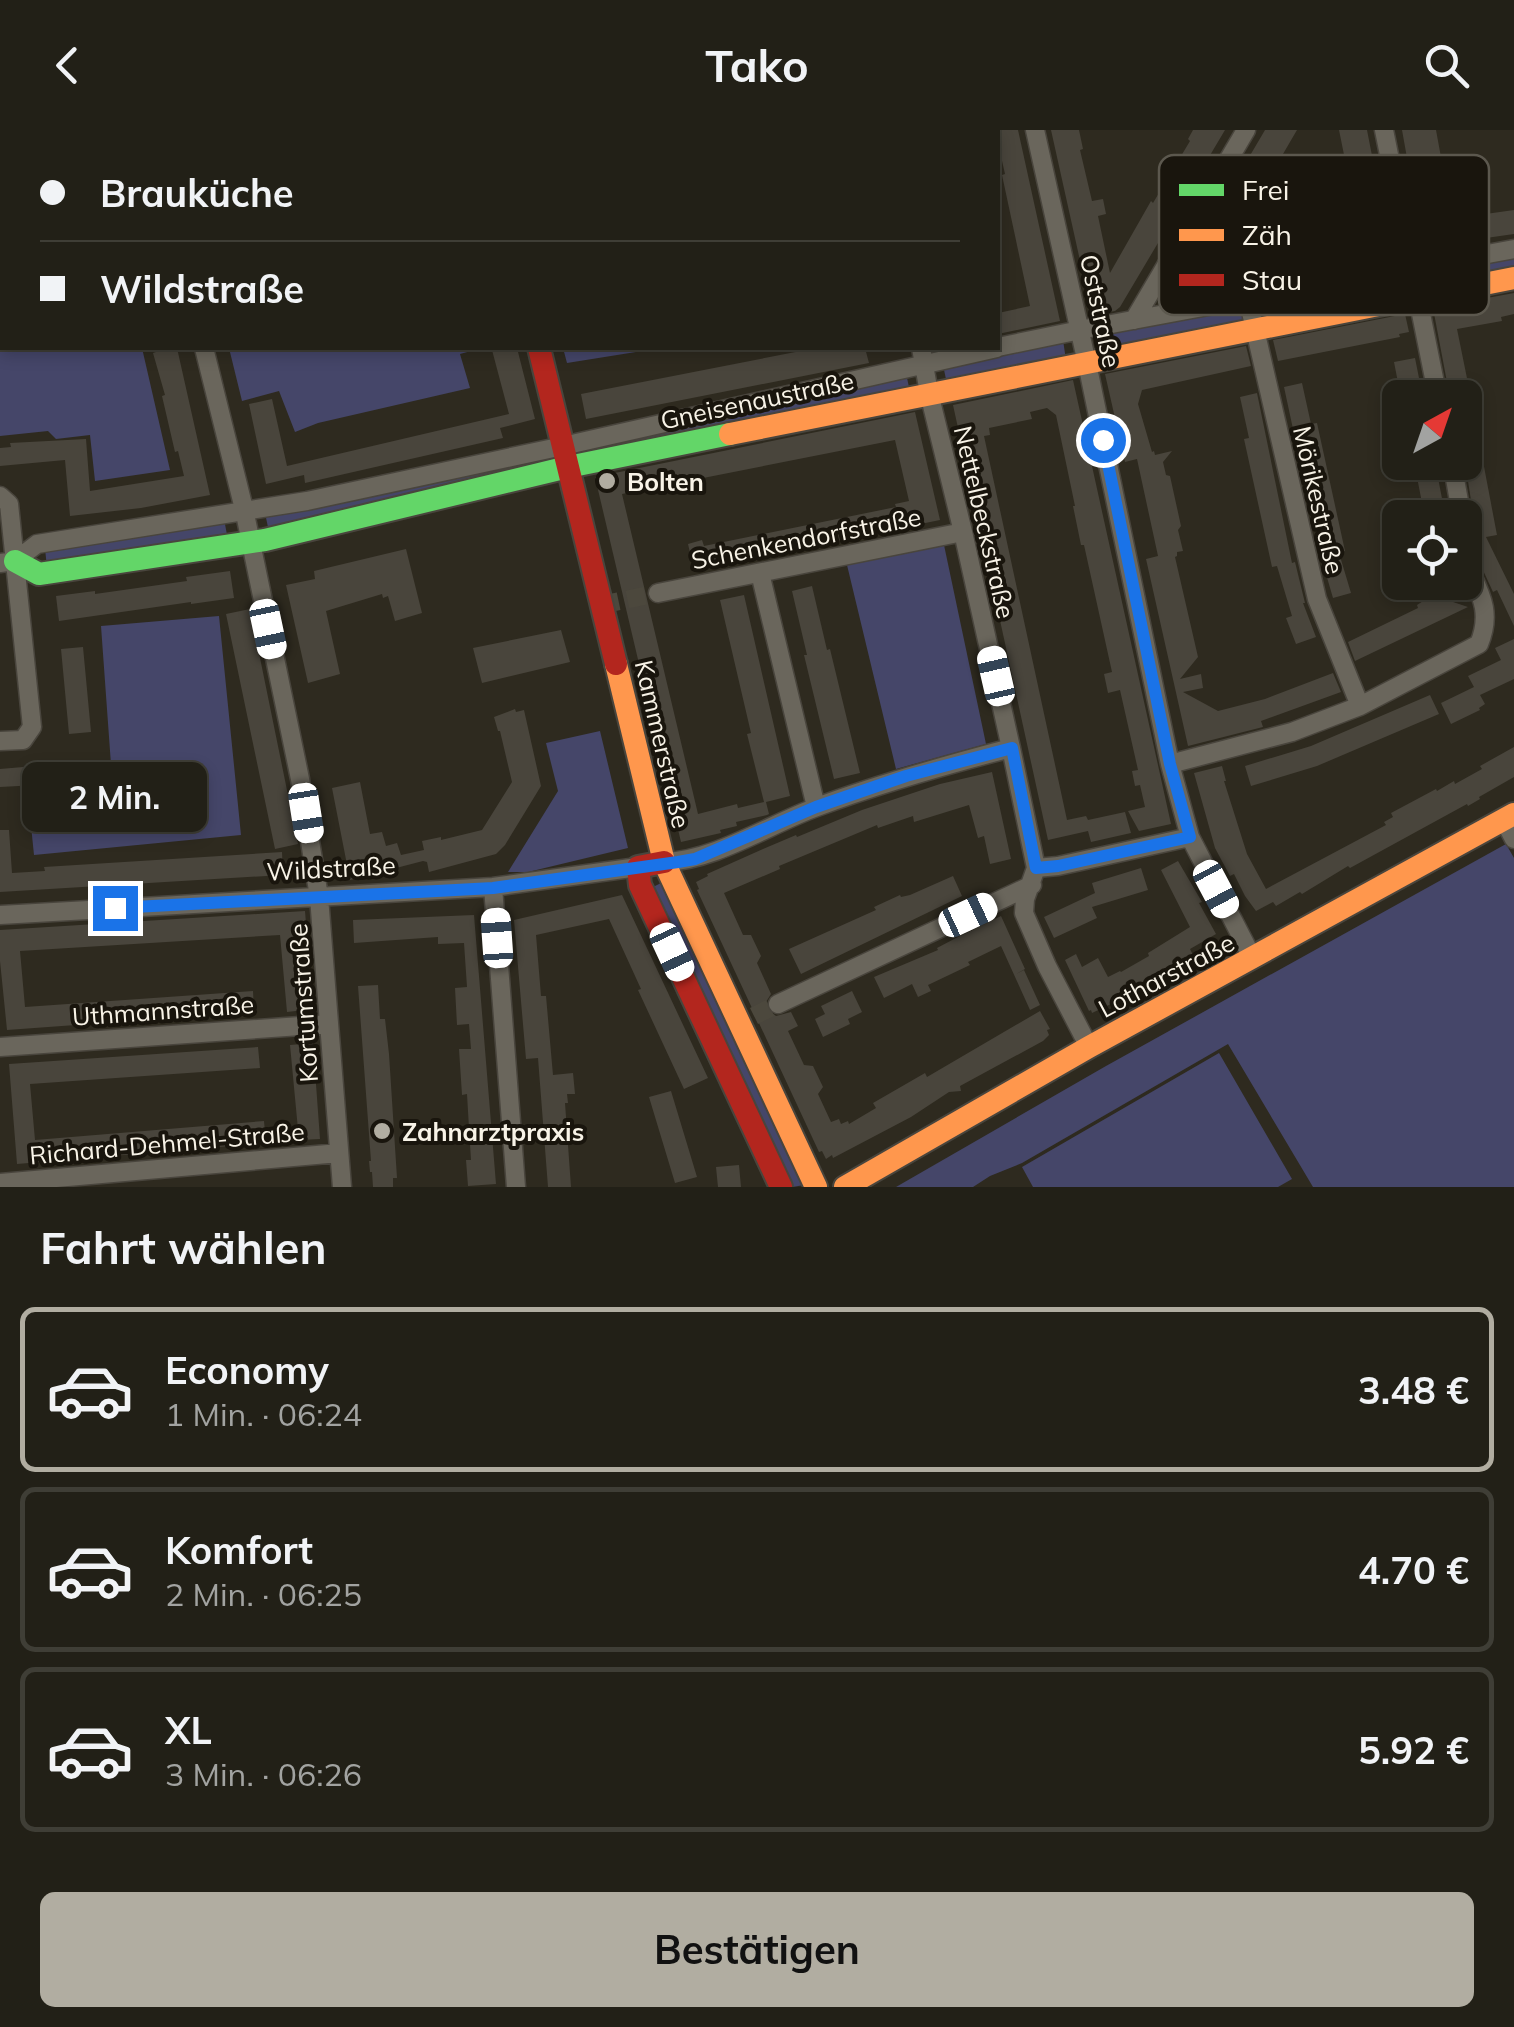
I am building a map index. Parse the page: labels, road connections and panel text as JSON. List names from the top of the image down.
{
  "streets": {
    "street": [
      "Oststraße",
      "Gneisenaustraße",
      "Mörikestraße",
      "Nettelbeckstraße",
      "Schenkendorfstraße",
      "Kammerstraße",
      "Wildstraße",
      "Lotharstraße",
      "Kortumstraße",
      "Uthmannstraße",
      "Richard-Dehmel-Straße"
    ]
  },
  "crossings": [
    ["Oststraße", "Gneisenaustraße"],
    ["Oststraße", "Lotharstraße"],
    ["Gneisenaustraße", "Mörikestraße"],
    ["Gneisenaustraße", "Nettelbeckstraße"],
    ["Gneisenaustraße", "Kammerstraße"],
    ["Gneisenaustraße", "Kortumstraße"],
    ["Nettelbeckstraße", "Schenkendorfstraße"],
    ["Nettelbeckstraße", "Lotharstraße"],
    ["Kammerstraße", "Wildstraße"],
    ["Wildstraße", "Kortumstraße"],
    ["Kortumstraße", "Uthmannstraße"],
    ["Kortumstraße", "Richard-Dehmel-Straße"]
  ],
  "places": ["Bolten", "Zahnarztpraxis"],
  "legend": ["Frei", "Zäh", "Stau"],
  "north": "top right",
  "page": {
    "header": "Tako",
    "banner": ["Brauküche", "Wildstraße"],
    "bubble": "2 Min.",
    "heading": "Fahrt wählen",
    "list": [
      {
        "name": "Economy",
        "note": "1 Min. · 06:24",
        "value": "3.48 €"
      },
      {
        "name": "Komfort",
        "note": "2 Min. · 06:25",
        "value": "4.70 €"
      },
      {
        "name": "XL",
        "note": "3 Min. · 06:26",
        "value": "5.92 €"
      }
    ],
    "buttons": "Bestätigen"
  }
}
